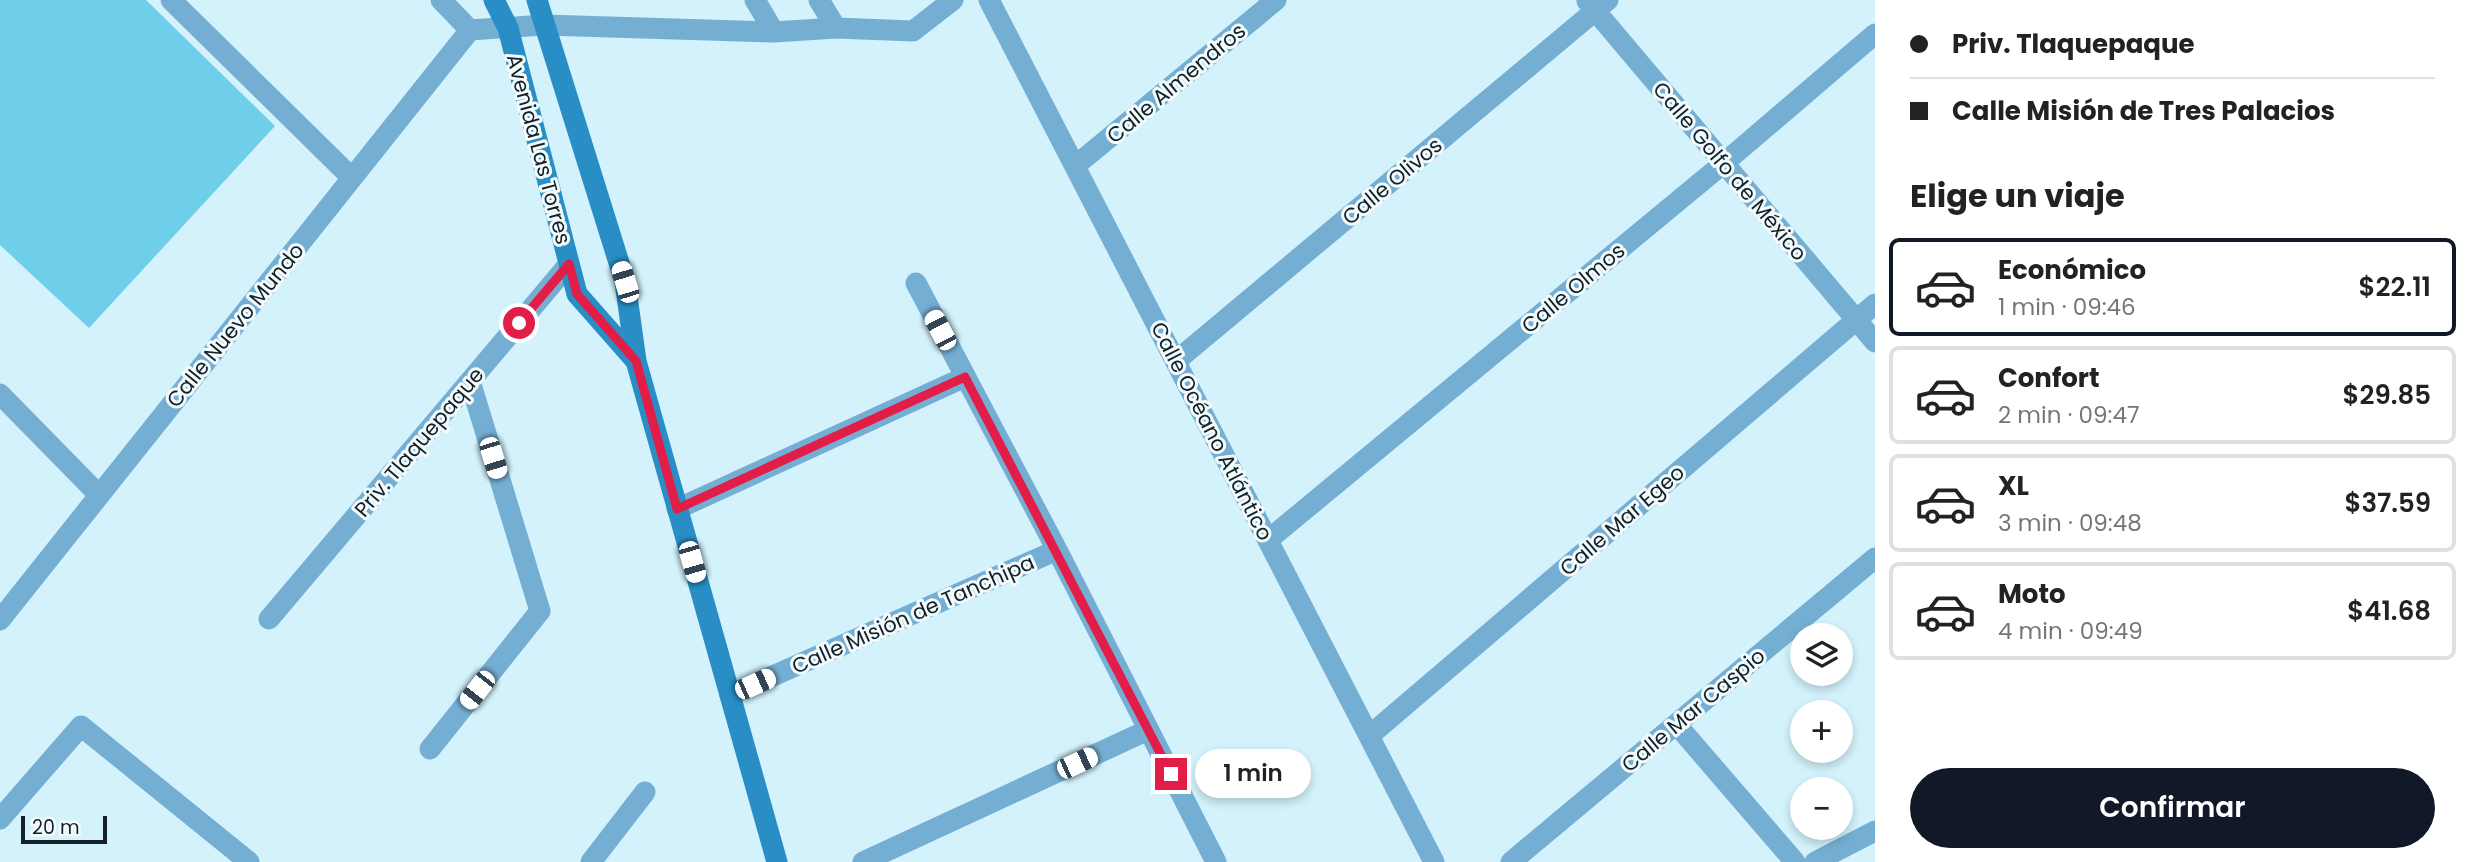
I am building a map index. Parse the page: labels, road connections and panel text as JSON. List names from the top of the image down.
{
  "streets": {
    "street": [
      "Calle Almendros",
      "Avenida Las Torres",
      "Calle Golfo de México",
      "Calle Olivos",
      "Calle Olmos",
      "Calle Nuevo Mundo",
      "Calle Océano Atlántico",
      "Priv. Tlaquepaque",
      "Calle Mar Egeo",
      "Calle Misión de Tanchipa",
      "Calle Mar Caspio"
    ]
  },
  "crossings": [
    ["Calle Almendros", "Calle Océano Atlántico"],
    ["Avenida Las Torres", "Priv. Tlaquepaque"],
    ["Avenida Las Torres", "Calle Misión de Tanchipa"],
    ["Calle Golfo de México", "Calle Olivos"],
    ["Calle Golfo de México", "Calle Olmos"],
    ["Calle Golfo de México", "Calle Mar Egeo"],
    ["Calle Olivos", "Calle Océano Atlántico"],
    ["Calle Olmos", "Calle Océano Atlántico"],
    ["Calle Océano Atlántico", "Calle Mar Egeo"]
  ],
  "scale_bar": "20 m",
  "page": {
    "banner": ["Priv. Tlaquepaque", "Calle Misión de Tres Palacios"],
    "heading": "Elige un viaje",
    "list": [
      {
        "name": "Económico",
        "note": "1 min · 09:46",
        "value": "$22.11"
      },
      {
        "name": "Confort",
        "note": "2 min · 09:47",
        "value": "$29.85"
      },
      {
        "name": "XL",
        "note": "3 min · 09:48",
        "value": "$37.59"
      },
      {
        "name": "Moto",
        "note": "4 min · 09:49",
        "value": "$41.68"
      }
    ],
    "map_buttons": ["+", "−"],
    "bubble": "1 min",
    "buttons": "Confirmar",
    "scale": "20 m"
  }
}
